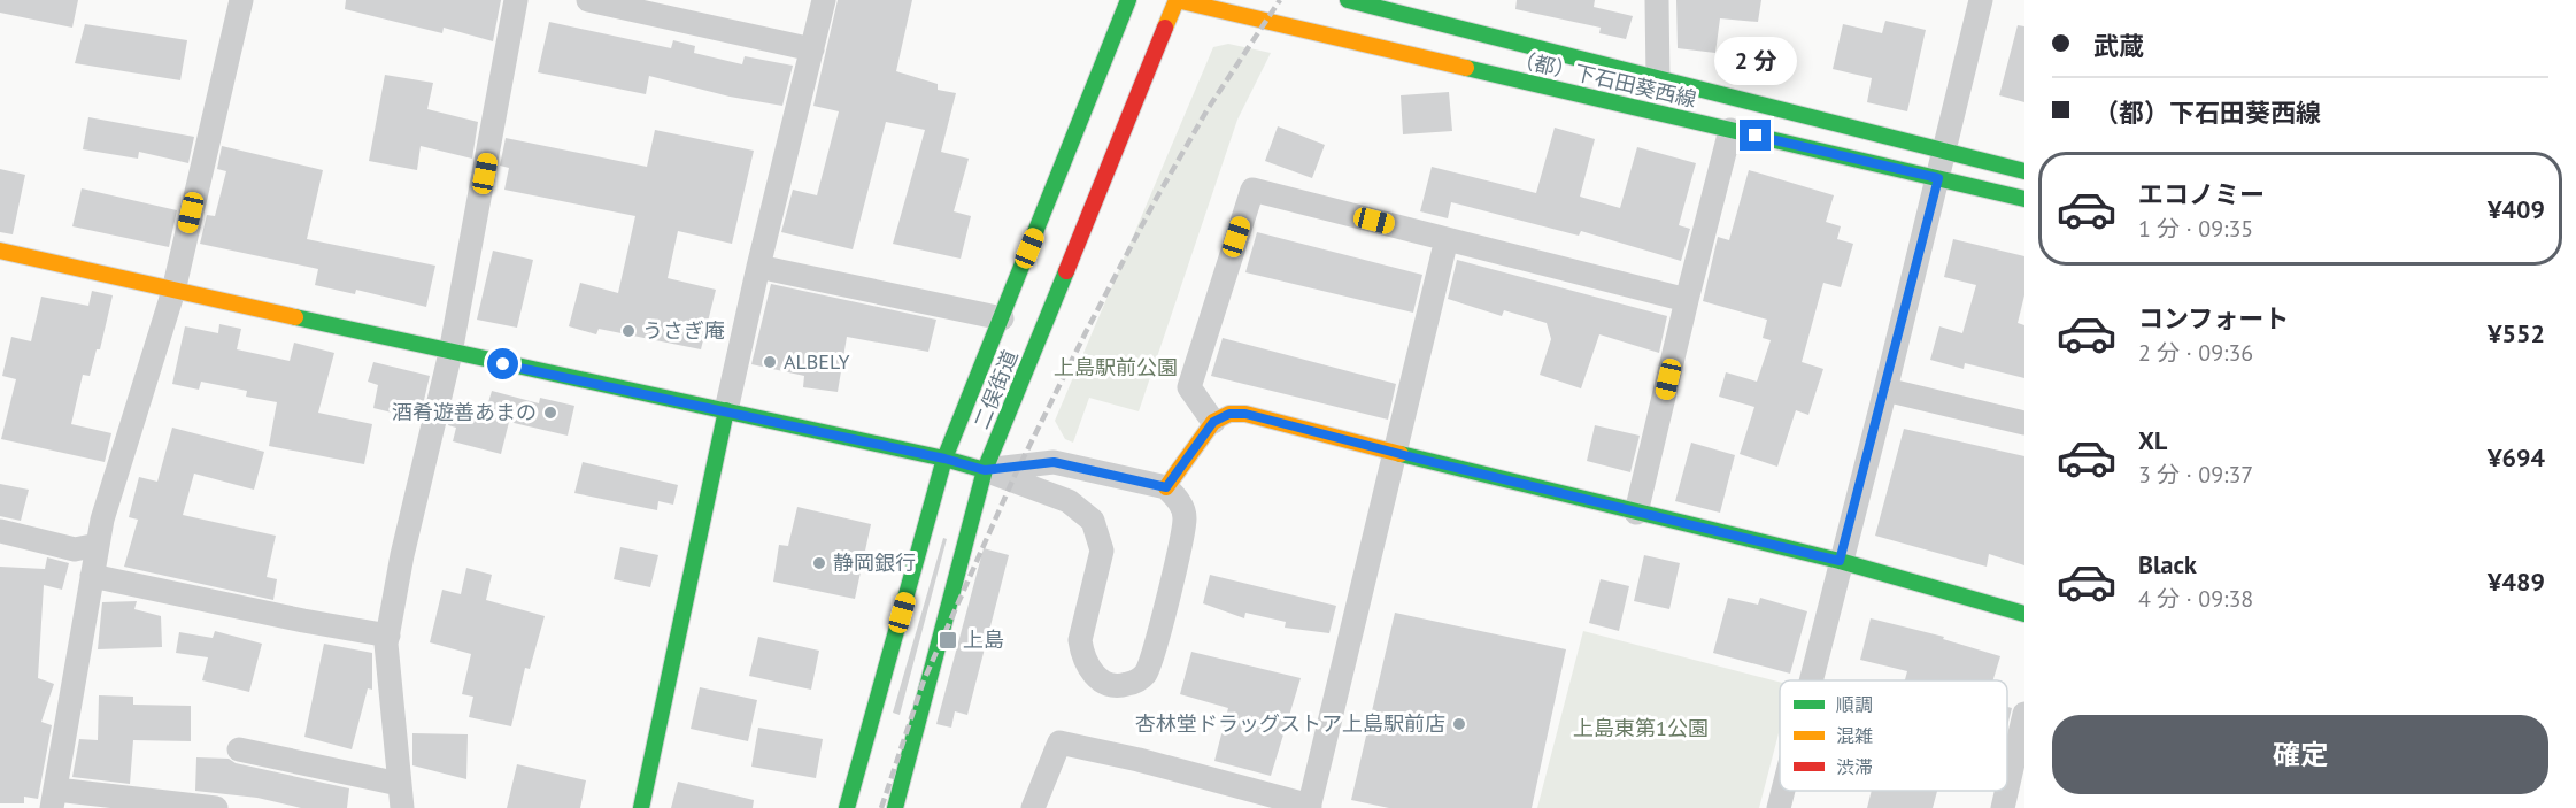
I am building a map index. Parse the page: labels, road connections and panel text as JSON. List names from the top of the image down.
{
  "streets": {
    "street": ["（都）下石田葵西線", "二俣街道"]
  },
  "crossings": [
    ["（都）下石田葵西線", "二俣街道"]
  ],
  "parks": ["上島駅前公園", "上島東第1公園"],
  "places": {
    "other": [
      "うさぎ庵",
      "ALBELY",
      "酒肴遊善あまの",
      "静岡銀行",
      "杏林堂ドラッグストア上島駅前店"
    ],
    "transit": ["上島"]
  },
  "legend": ["順調", "混雑", "渋滞"],
  "page": {
    "banner": ["武蔵", "（都）下石田葵西線"],
    "bubble": "2 分",
    "list": [
      {
        "name": "エコノミー",
        "note": "1 分 · 09:35",
        "value": "¥409"
      },
      {
        "name": "コンフォート",
        "note": "2 分 · 09:36",
        "value": "¥552"
      },
      {
        "name": "XL",
        "note": "3 分 · 09:37",
        "value": "¥694"
      },
      {
        "name": "Black",
        "note": "4 分 · 09:38",
        "value": "¥489"
      }
    ],
    "buttons": "確定"
  }
}
